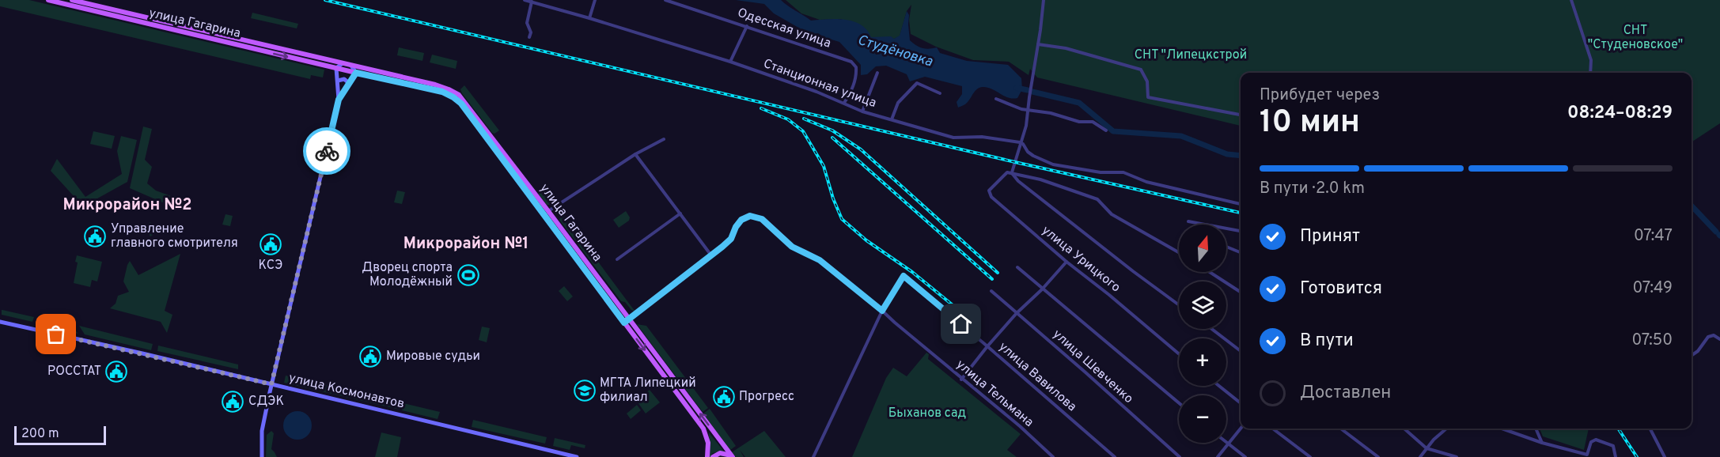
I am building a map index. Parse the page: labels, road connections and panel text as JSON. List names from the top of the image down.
{
  "streets": {
    "main road": ["улица Гагарина", "улица Космонавтов"],
    "street": [
      "Одесская улица",
      "Станционная улица",
      "улица Урицкого",
      "улица Шевченко",
      "улица Вавилова",
      "улица Тельмана"
    ]
  },
  "crossings": [
    ["Одесская улица", "Станционная улица"],
    ["улица Вавилова", "улица Тельмана"]
  ],
  "districts": ["Микрорайон №2", "Микрорайон №1"],
  "water": ["Студёновка"],
  "parks": ["СНТ \"Студеновское\"", "СНТ \"Липецкстрой", "Быханов сад"],
  "places": {
    "public building": [
      "Управление главного смотрителя",
      "КСЭ",
      "Мировые судьи",
      "РОССТАТ",
      "Прогресс",
      "СДЭК"
    ],
    "sports": ["Дворец спорта Молодёжный"],
    "school or university": ["МГТА Липецкий филиал"]
  },
  "scale_bar": "200 m",
  "north": "top",
  "page": {
    "heading": ["10 мин", "Прибудет через", "08:24–08:29"],
    "bar": "В пути · 2.0 km",
    "list": [
      ["Принят", "07:47"],
      ["Готовится", "07:49"],
      ["В пути", "07:50"],
      "Доставлен"
    ],
    "map_buttons": ["+", "−"],
    "scale": "200 m"
  }
}
